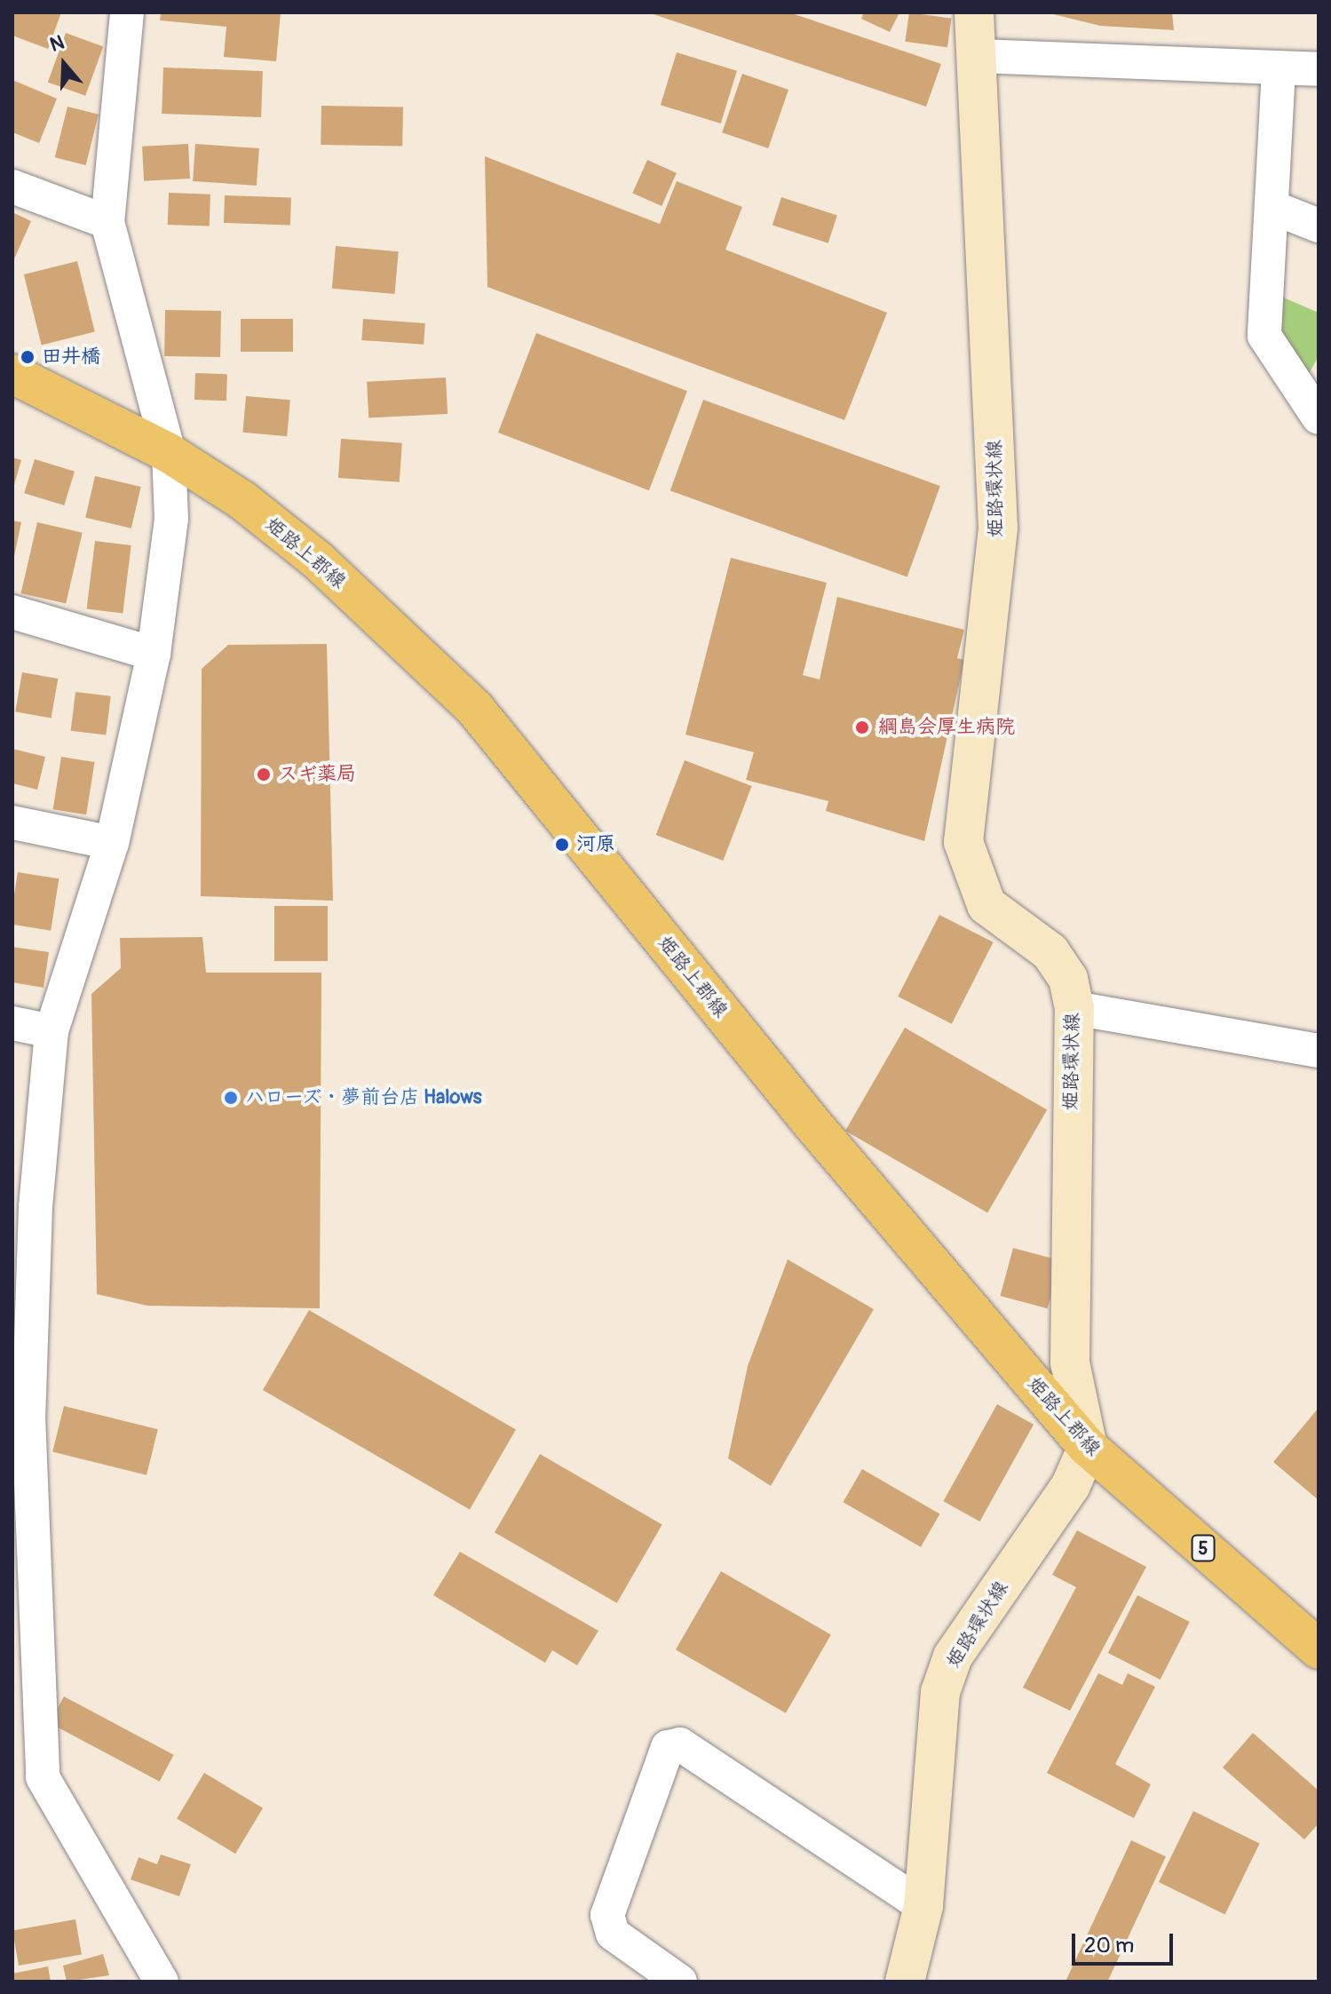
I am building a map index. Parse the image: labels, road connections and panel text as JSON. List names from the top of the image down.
{
  "streets": {
    "main road": ["姫路環状線", "姫路上郡線", "5"]
  },
  "crossings": [
    ["姫路環状線", "姫路上郡線"]
  ],
  "places": [
    "田井橋",
    "綱島会厚生病院",
    "スギ薬局",
    "河原",
    "ハローズ・夢前台店 Halows"
  ],
  "scale_bar": "20 m",
  "north": "top"
}
